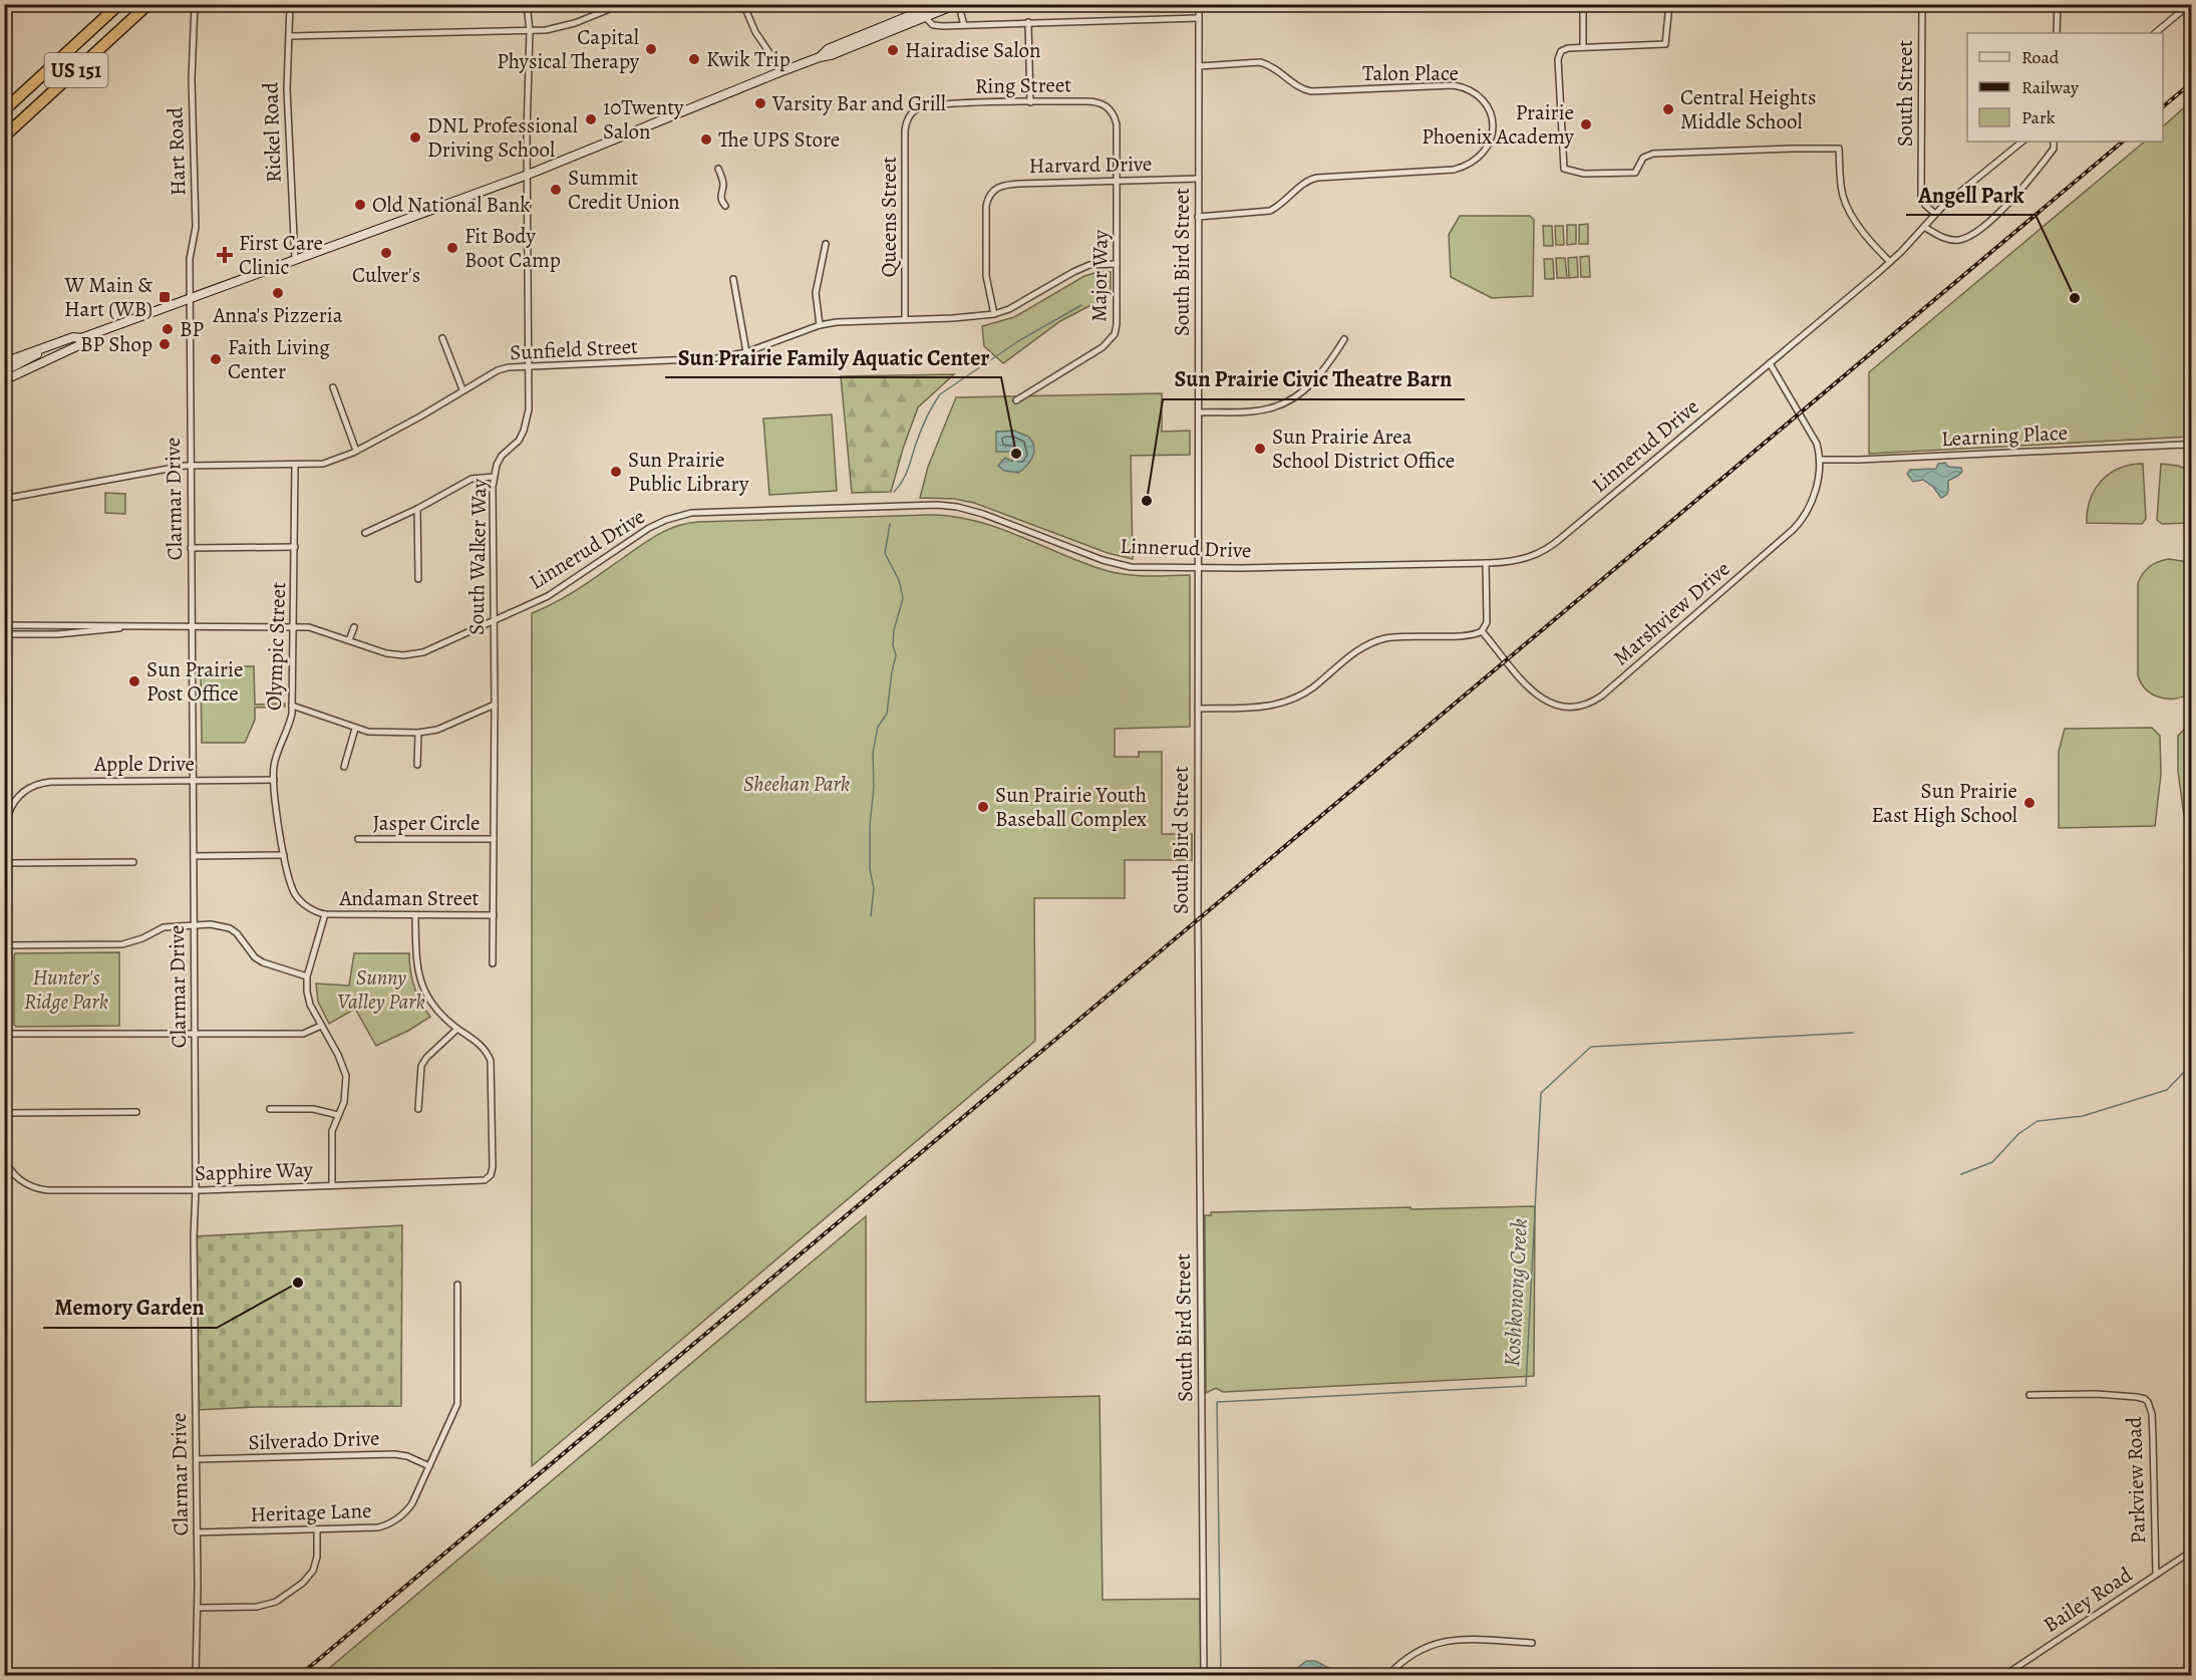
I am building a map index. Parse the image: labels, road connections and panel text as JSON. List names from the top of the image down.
{
  "streets": {
    "highway": ["US 151"],
    "street": [
      "Talon Place",
      "Ring Street",
      "South Street",
      "Rickel Road",
      "Hart Road",
      "Harvard Drive",
      "Queens Street",
      "South Bird Street",
      "Major Way",
      "Sunfield Street",
      "Learning Place",
      "Linnerud Drive",
      "Clarmar Drive",
      "South Walker Way",
      "Marshview Drive",
      "Olympic Street",
      "Apple Drive",
      "Jasper Circle",
      "Andaman Street",
      "Sapphire Way",
      "Silverado Drive",
      "Parkview Road",
      "Heritage Lane",
      "Bailey Road"
    ]
  },
  "crossings": [
    ["Talon Place", "South Bird Street"],
    ["Ring Street", "Queens Street"],
    ["Ring Street", "Major Way"],
    ["South Street", "Linnerud Drive"],
    ["Hart Road", "Clarmar Drive"],
    ["Harvard Drive", "South Bird Street"],
    ["Harvard Drive", "Major Way"],
    ["Harvard Drive", "Sunfield Street"],
    ["Queens Street", "Sunfield Street"],
    ["South Bird Street", "Linnerud Drive"],
    ["Major Way", "Sunfield Street"],
    ["Sunfield Street", "Clarmar Drive"],
    ["Sunfield Street", "South Walker Way"],
    ["Sunfield Street", "Olympic Street"],
    ["Learning Place", "Marshview Drive"],
    ["Linnerud Drive", "Clarmar Drive"],
    ["Linnerud Drive", "South Walker Way"],
    ["Linnerud Drive", "Marshview Drive"],
    ["Linnerud Drive", "Olympic Street"],
    ["Clarmar Drive", "Apple Drive"],
    ["Clarmar Drive", "Sapphire Way"],
    ["Clarmar Drive", "Silverado Drive"],
    ["Clarmar Drive", "Heritage Lane"],
    ["South Walker Way", "Jasper Circle"],
    ["South Walker Way", "Andaman Street"],
    ["Olympic Street", "Apple Drive"],
    ["Olympic Street", "Andaman Street"],
    ["Silverado Drive", "Heritage Lane"],
    ["Parkview Road", "Bailey Road"]
  ],
  "water": ["Koshkonong Creek"],
  "parks": ["Sheehan Park", "Hunter's Ridge Park", "Sunny Valley Park"],
  "places": {
    "other": [
      "Capital Physical Therapy",
      "Hairadise Salon",
      "Kwik Trip",
      "Varsity Bar and Grill",
      "Central Heights Middle School",
      "10Twenty Salon",
      "Prairie Phoenix Academy",
      "DNL Professional Driving School",
      "The UPS Store",
      "Summit Credit Union",
      "Old National Bank",
      "Fit Body Boot Camp",
      "Culver's",
      "Anna's Pizzeria",
      "Angell Park",
      "BP",
      "BP Shop",
      "Faith Living Center",
      "Sun Prairie Area School District Office",
      "Sun Prairie Family Aquatic Center",
      "Sun Prairie Public Library",
      "Sun Prairie Civic Theatre Barn",
      "Sun Prairie Post Office",
      "Sun Prairie East High School",
      "Sun Prairie Youth Baseball Complex",
      "Memory Garden"
    ],
    "health": ["First Care Clinic"],
    "transit": ["W Main & Hart (WB)"]
  },
  "legend": ["Road", "Railway", "Park"]
}
